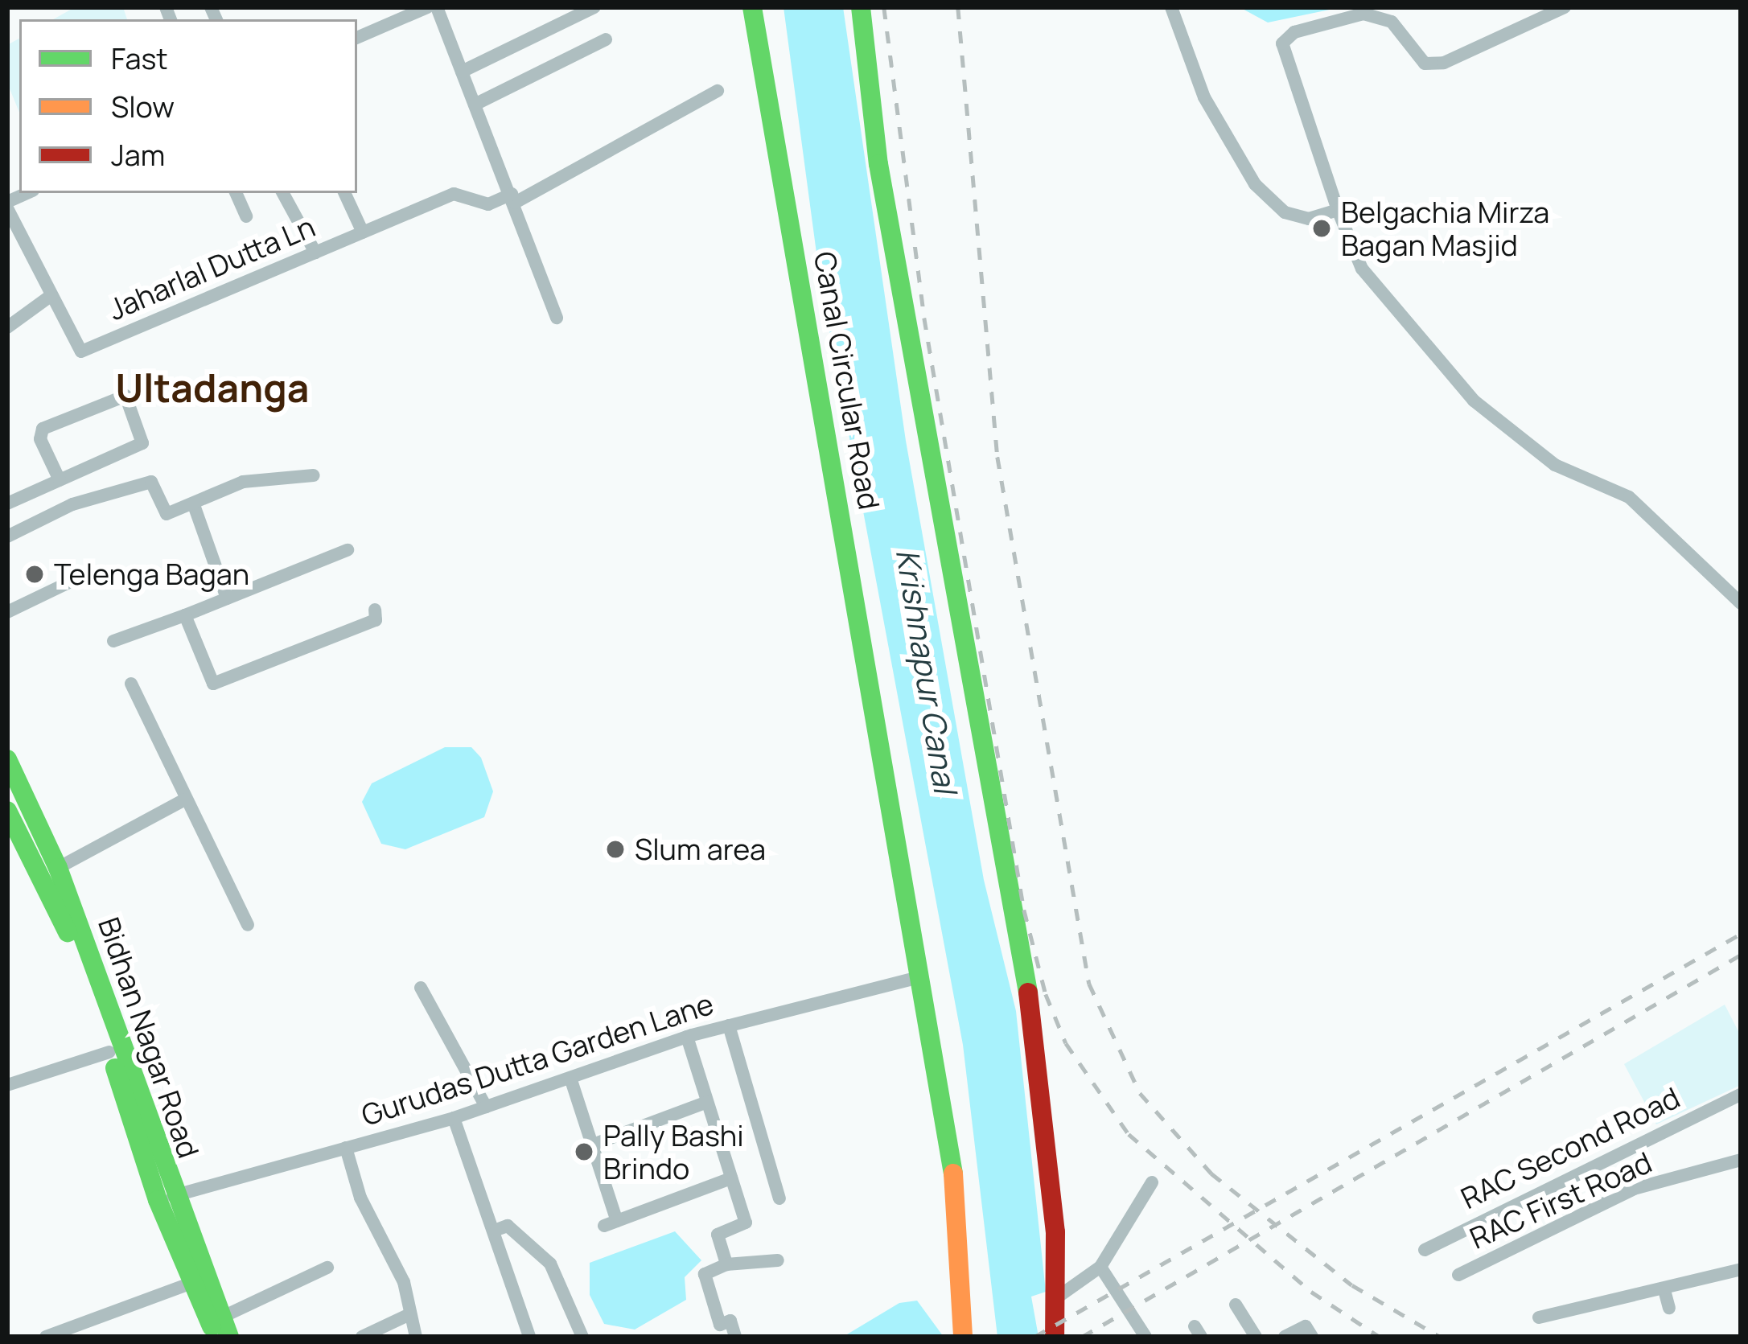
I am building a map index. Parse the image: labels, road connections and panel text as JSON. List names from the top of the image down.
{
  "streets": {
    "main road": ["Canal Circular Road", "Bidhan Nagar Road"],
    "street": [
      "Jaharlal Dutta Ln",
      "Gurudas Dutta Garden Lane",
      "RAC Second Road",
      "RAC First Road"
    ]
  },
  "crossings": [
    ["Canal Circular Road", "Gurudas Dutta Garden Lane"],
    ["Bidhan Nagar Road", "Gurudas Dutta Garden Lane"]
  ],
  "districts": ["Ultadanga"],
  "water": ["Krishnapur Canal"],
  "places": [
    "Belgachia Mirza Bagan Masjid",
    "Telenga Bagan",
    "Slum area",
    "Pally Bashi Brindo"
  ],
  "legend": ["Fast", "Slow", "Jam"]
}
